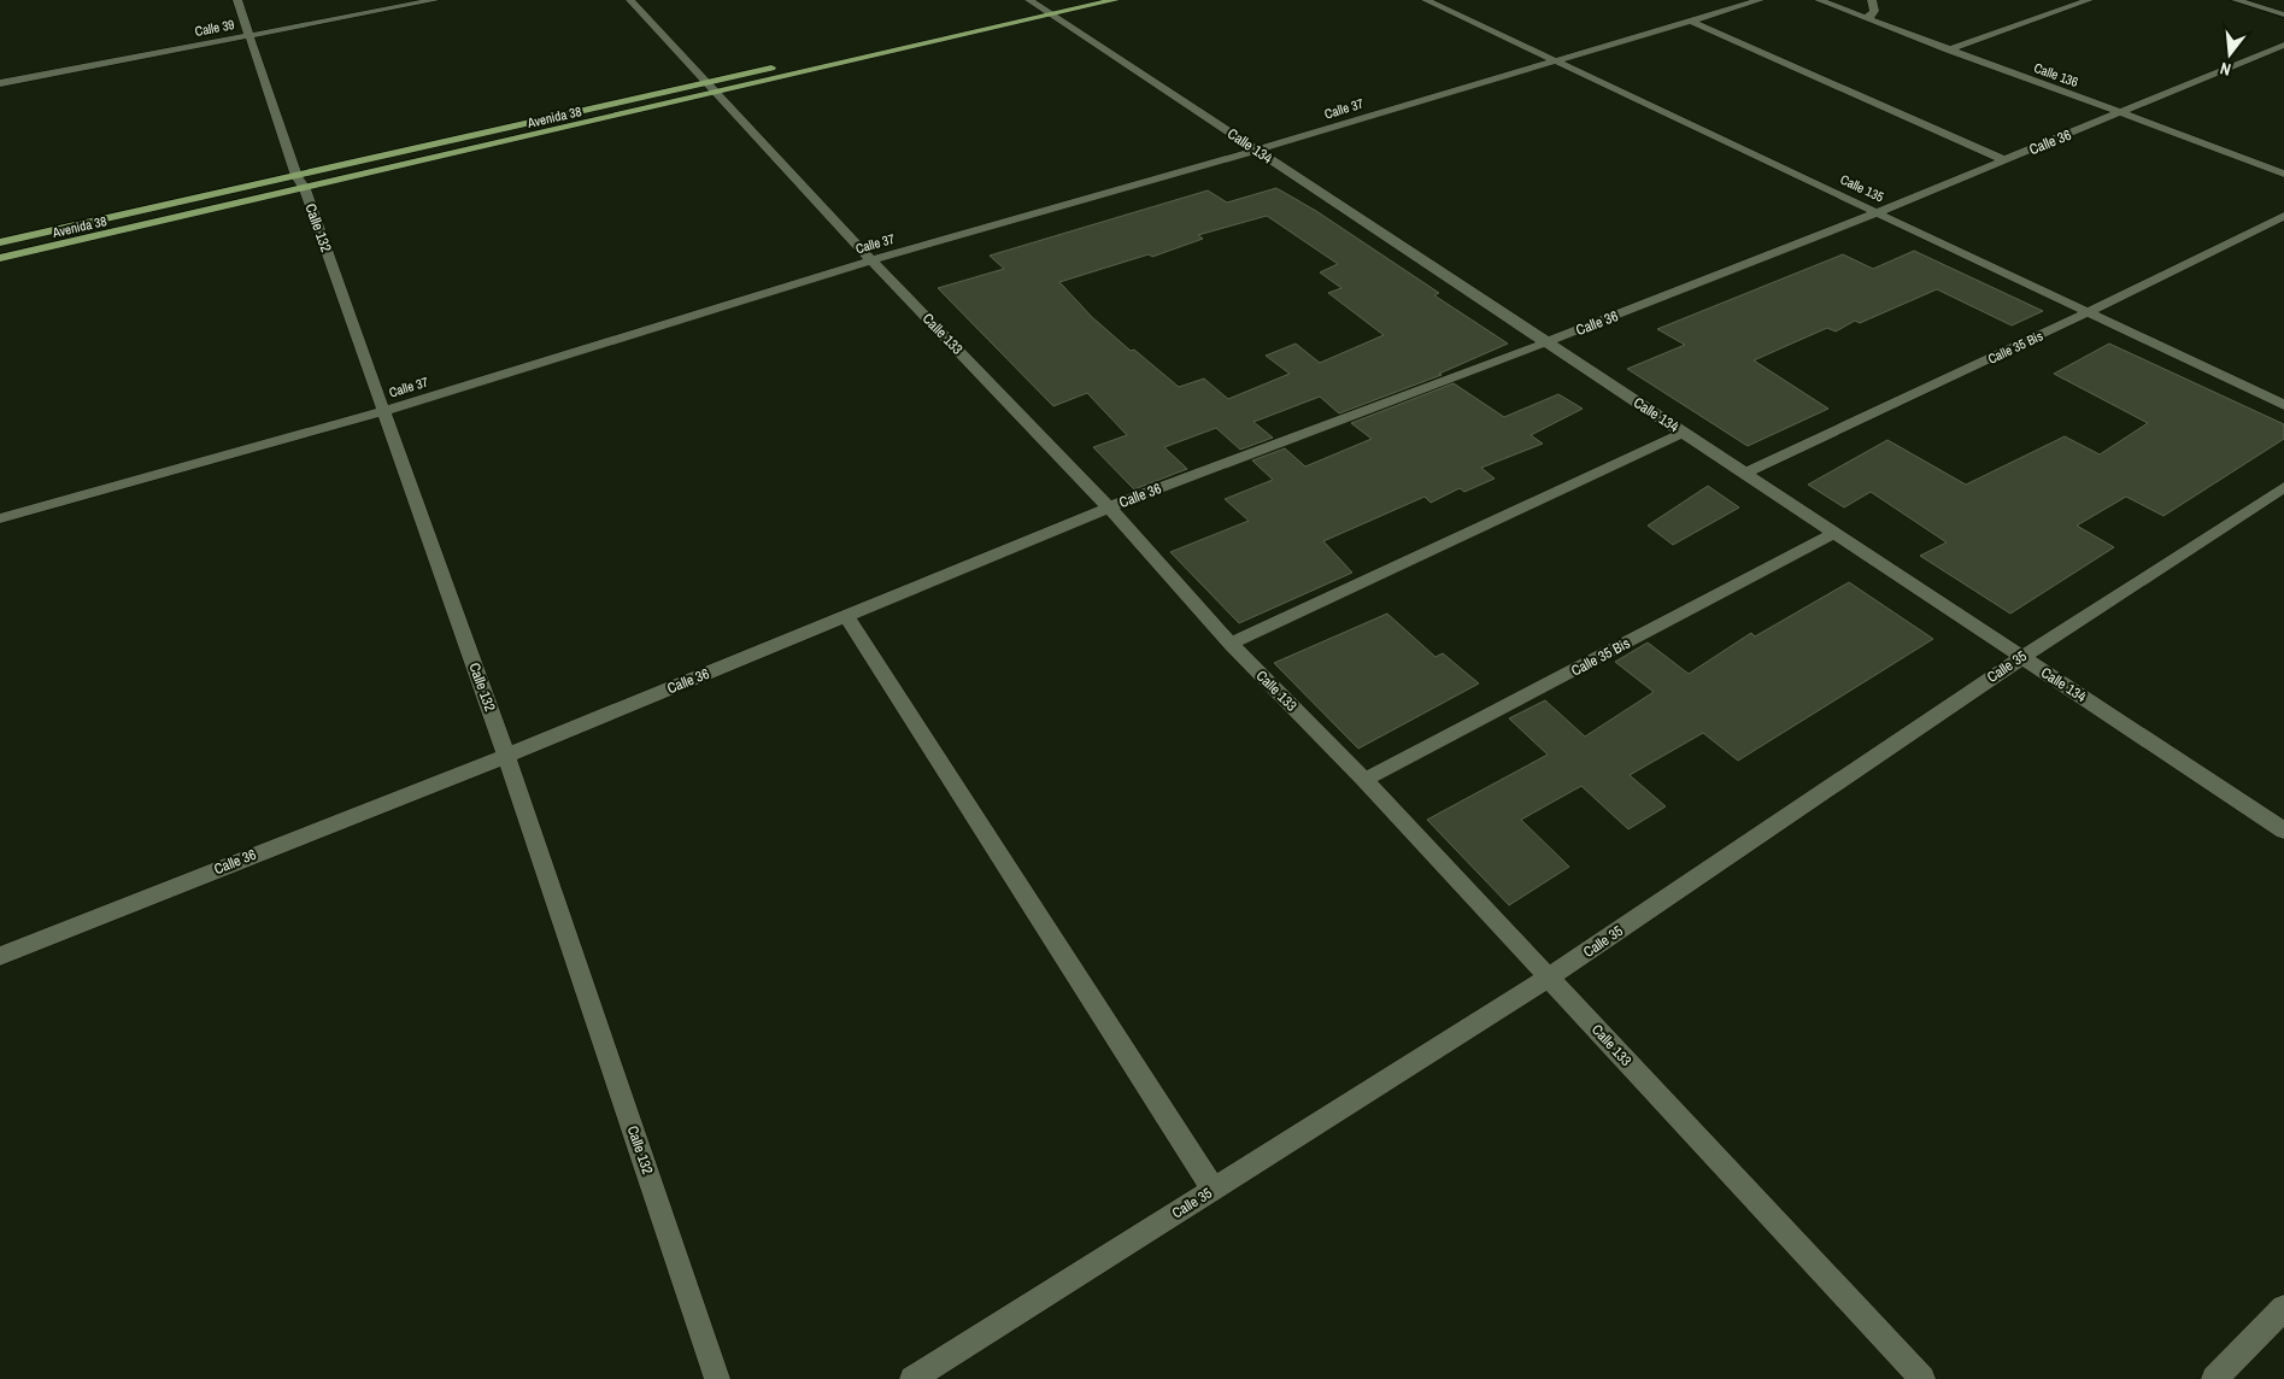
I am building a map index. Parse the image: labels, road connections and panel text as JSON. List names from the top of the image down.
{
  "streets": {
    "main road": ["Avenida 38"],
    "street": [
      "Calle 39",
      "Calle 136",
      "Calle 37",
      "Calle 36",
      "Calle 134",
      "Calle 135",
      "Calle 132",
      "Calle 133",
      "Calle 35 Bis",
      "Calle 35"
    ]
  },
  "crossings": [
    ["Calle 39", "Calle 132"],
    ["Calle 136", "Calle 36"],
    ["Calle 37", "Calle 134"],
    ["Calle 37", "Calle 135"],
    ["Calle 37", "Calle 132"],
    ["Calle 37", "Calle 133"],
    ["Avenida 38", "Calle 134"],
    ["Avenida 38", "Calle 132"],
    ["Avenida 38", "Calle 133"],
    ["Calle 36", "Calle 134"],
    ["Calle 36", "Calle 135"],
    ["Calle 36", "Calle 132"],
    ["Calle 36", "Calle 133"],
    ["Calle 134", "Calle 35 Bis"],
    ["Calle 134", "Calle 35"],
    ["Calle 135", "Calle 35 Bis"],
    ["Calle 133", "Calle 35 Bis"],
    ["Calle 133", "Calle 35"]
  ],
  "north": "bottom"
}
